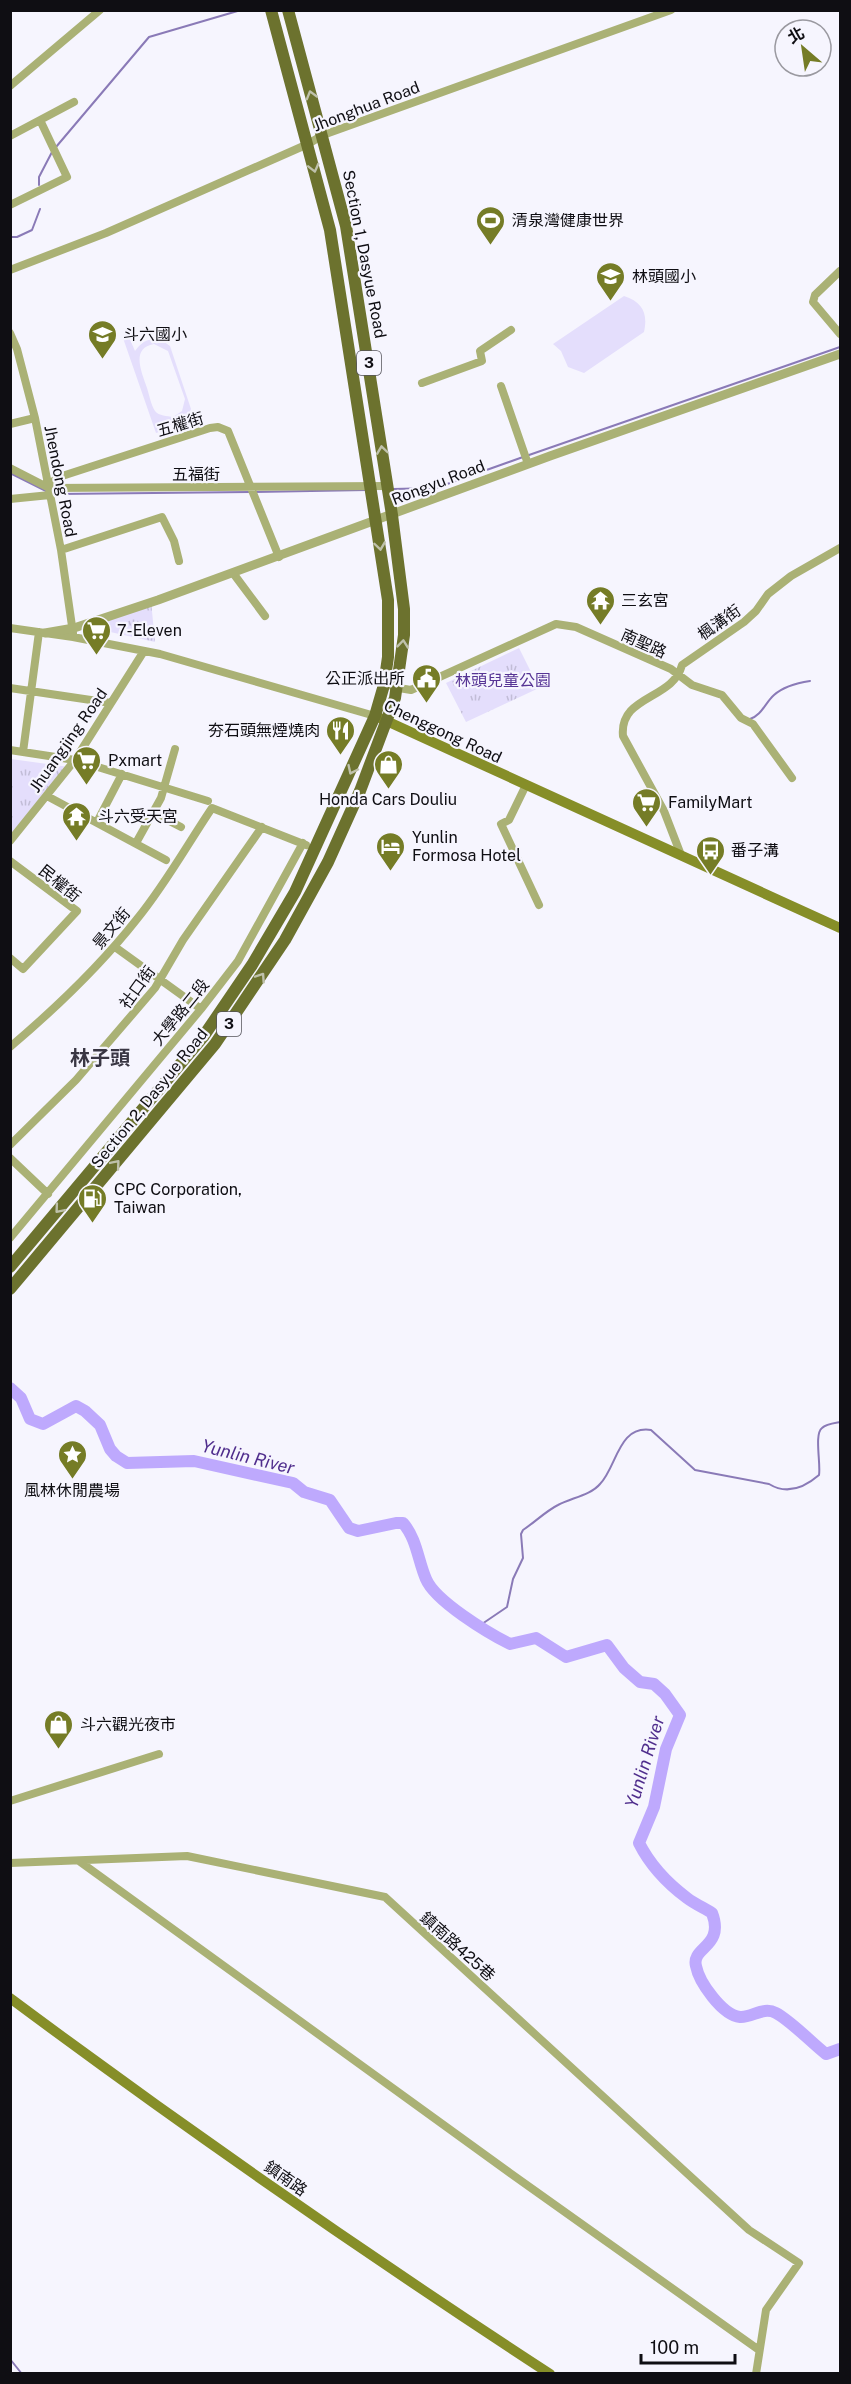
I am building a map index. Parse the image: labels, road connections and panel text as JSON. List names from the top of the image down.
{
  "streets": {
    "main road": [
      "Section 1, Dasyue Road",
      "3",
      "Chenggong Road",
      "Section 2, Dasyue Road",
      "鎮南路"
    ],
    "street": [
      "Jhonghua Road",
      "五權街",
      "五福街",
      "Jhendong Road",
      "Rongyu Road",
      "楓溝街",
      "南聖路",
      "Jhuangjing Road",
      "民權街",
      "景文街",
      "社口街",
      "大學路二段",
      "鎮南路425巷"
    ]
  },
  "crossings": [
    ["Jhonghua Road", "Section 1, Dasyue Road"],
    ["Section 1, Dasyue Road", "五福街"],
    ["Section 1, Dasyue Road", "Rongyu Road"],
    ["Section 1, Dasyue Road", "南聖路"],
    ["Section 1, Dasyue Road", "Chenggong Road"],
    ["Section 1, Dasyue Road", "Section 2, Dasyue Road"],
    ["五權街", "五福街"],
    ["五權街", "Jhendong Road"],
    ["五權街", "Rongyu Road"],
    ["五福街", "Jhendong Road"],
    ["Jhendong Road", "Rongyu Road"],
    ["Jhendong Road", "Chenggong Road"],
    ["Rongyu Road", "Chenggong Road"],
    ["楓溝街", "南聖路"],
    ["楓溝街", "Chenggong Road"],
    ["Chenggong Road", "Jhuangjing Road"],
    ["Chenggong Road", "Section 2, Dasyue Road"]
  ],
  "districts": ["林子頭"],
  "water": ["Yunlin River"],
  "parks": ["林頭兒童公園"],
  "places": {
    "sports": ["清泉灣健康世界"],
    "school or university": ["林頭國小", "斗六國小"],
    "temple": ["三玄宮", "斗六受天宮"],
    "supermarket": ["7-Eleven", "Pxmart", "FamilyMart"],
    "public building": ["公正派出所"],
    "restaurant": ["夯石頭無煙燒肉"],
    "shop": ["Honda Cars Douliu", "斗六觀光夜市"],
    "hotel": ["Yunlin Formosa Hotel"],
    "bus stop": ["番子溝"],
    "fuel station": ["CPC Corporation, Taiwan"],
    "place": ["風林休閒農場"]
  },
  "scale_bar": "100 m",
  "north": "top left"
}
